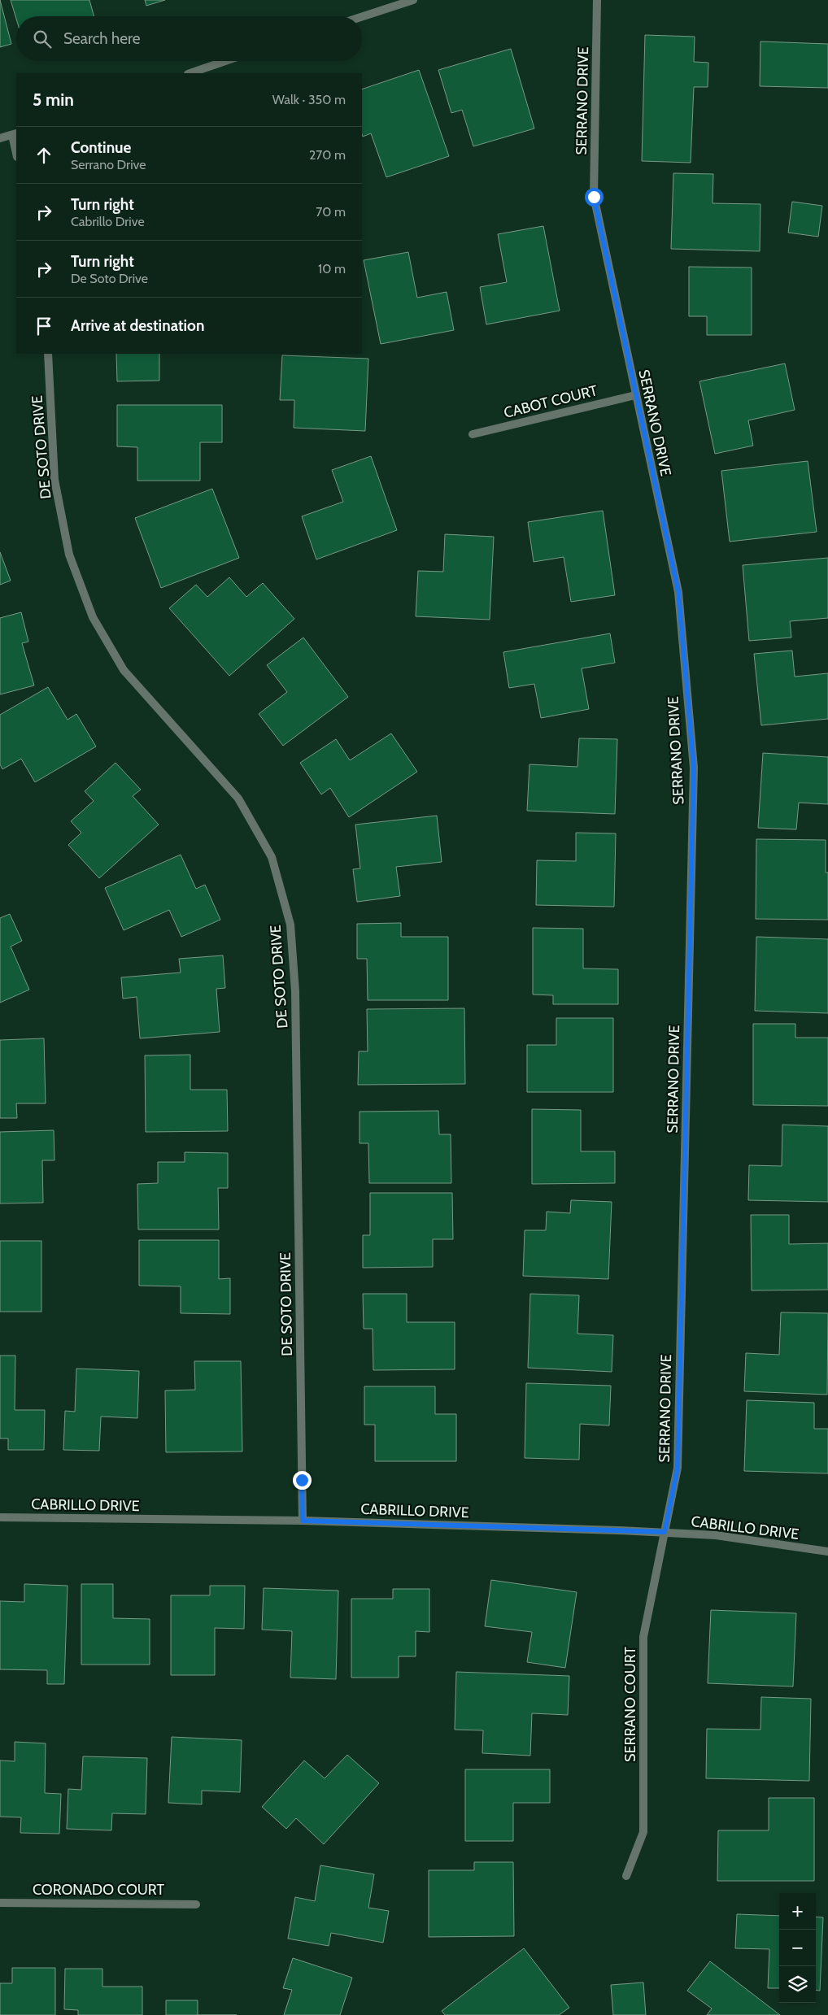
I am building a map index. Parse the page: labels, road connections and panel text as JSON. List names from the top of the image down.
{
  "streets": {
    "street": [
      "SERRANO DRIVE",
      "CABOT COURT",
      "DE SOTO DRIVE",
      "CABRILLO DRIVE",
      "SERRANO COURT",
      "CORONADO COURT"
    ]
  },
  "crossings": [
    ["SERRANO DRIVE", "CABOT COURT"],
    ["SERRANO DRIVE", "CABRILLO DRIVE"],
    ["SERRANO DRIVE", "SERRANO COURT"],
    ["DE SOTO DRIVE", "CABRILLO DRIVE"],
    ["CABRILLO DRIVE", "SERRANO COURT"]
  ],
  "page": {
    "search": "Search here",
    "heading": ["5 min", "Walk · 350 m"],
    "list": [
      ["Continue", "Serrano Drive", "270 m"],
      ["Turn right", "Cabrillo Drive", "70 m"],
      ["Turn right", "De Soto Drive", "10 m"],
      "Arrive at destination"
    ],
    "map_buttons": ["+", "−"]
  }
}
